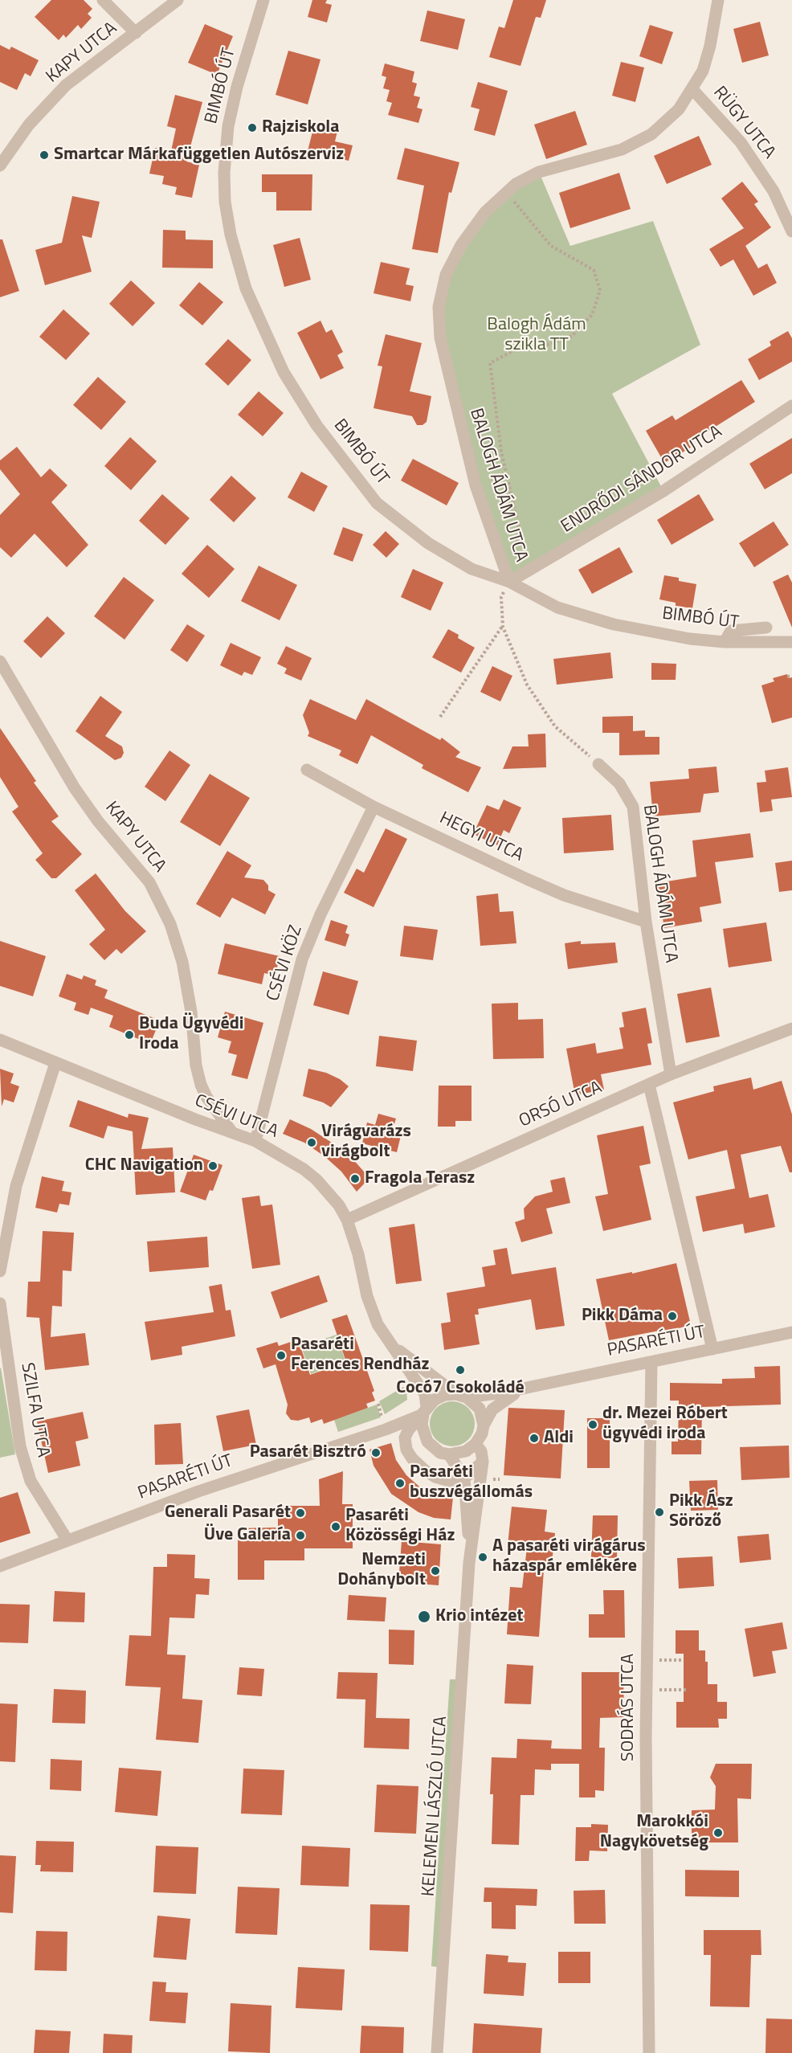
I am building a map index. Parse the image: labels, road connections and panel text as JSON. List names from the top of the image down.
{
  "streets": {
    "street": [
      "KAPY UTCA",
      "BIMBÓ ÚT",
      "RÜGY UTCA",
      "ENDRŐDI SÁNDOR UTCA",
      "BALOGH ÁDÁM UTCA",
      "HEGYI UTCA",
      "CSÉVI KÖZ",
      "ORSÓ UTCA",
      "CSÉVI UTCA",
      "PASARÉTI ÚT",
      "SZILFA UTCA",
      "SODRÁS UTCA",
      "KELEMEN LÁSZLÓ UTCA"
    ]
  },
  "crossings": [
    ["KAPY UTCA", "CSÉVI UTCA"],
    ["BIMBÓ ÚT", "ENDRŐDI SÁNDOR UTCA"],
    ["BIMBÓ ÚT", "BALOGH ÁDÁM UTCA"],
    ["RÜGY UTCA", "BALOGH ÁDÁM UTCA"],
    ["ENDRŐDI SÁNDOR UTCA", "BALOGH ÁDÁM UTCA"],
    ["BALOGH ÁDÁM UTCA", "HEGYI UTCA"],
    ["BALOGH ÁDÁM UTCA", "ORSÓ UTCA"],
    ["HEGYI UTCA", "CSÉVI KÖZ"],
    ["CSÉVI KÖZ", "CSÉVI UTCA"],
    ["ORSÓ UTCA", "CSÉVI UTCA"],
    ["CSÉVI UTCA", "PASARÉTI ÚT"],
    ["CSÉVI UTCA", "KELEMEN LÁSZLÓ UTCA"],
    ["PASARÉTI ÚT", "SZILFA UTCA"],
    ["PASARÉTI ÚT", "SODRÁS UTCA"],
    ["PASARÉTI ÚT", "KELEMEN LÁSZLÓ UTCA"]
  ],
  "parks": ["Balogh Ádám szikla TT"],
  "places": [
    "Rajziskola",
    "Smartcar Márkafüggetlen Autószerviz",
    "Buda Ügyvédi Iroda",
    "Virágvarázs virágbolt",
    "CHC Navigation",
    "Fragola Terasz",
    "Pikk Dáma",
    "Pasaréti Ferences Rendház",
    "Cocó7 Csokoládé",
    "dr. Mezei Róbert ügyvédi iroda",
    "Aldi",
    "Pasarét Bisztró",
    "Pasaréti buszvégállomás",
    "Pikk Ász Söröző",
    "Generali Pasarét",
    "Pasaréti Közösségi Ház",
    "Üve Galería",
    "A pasaréti virágárus házaspár emlékére",
    "Nemzeti Dohánybolt",
    "Krio intézet",
    "Marokkói Nagykövetség"
  ]
}
